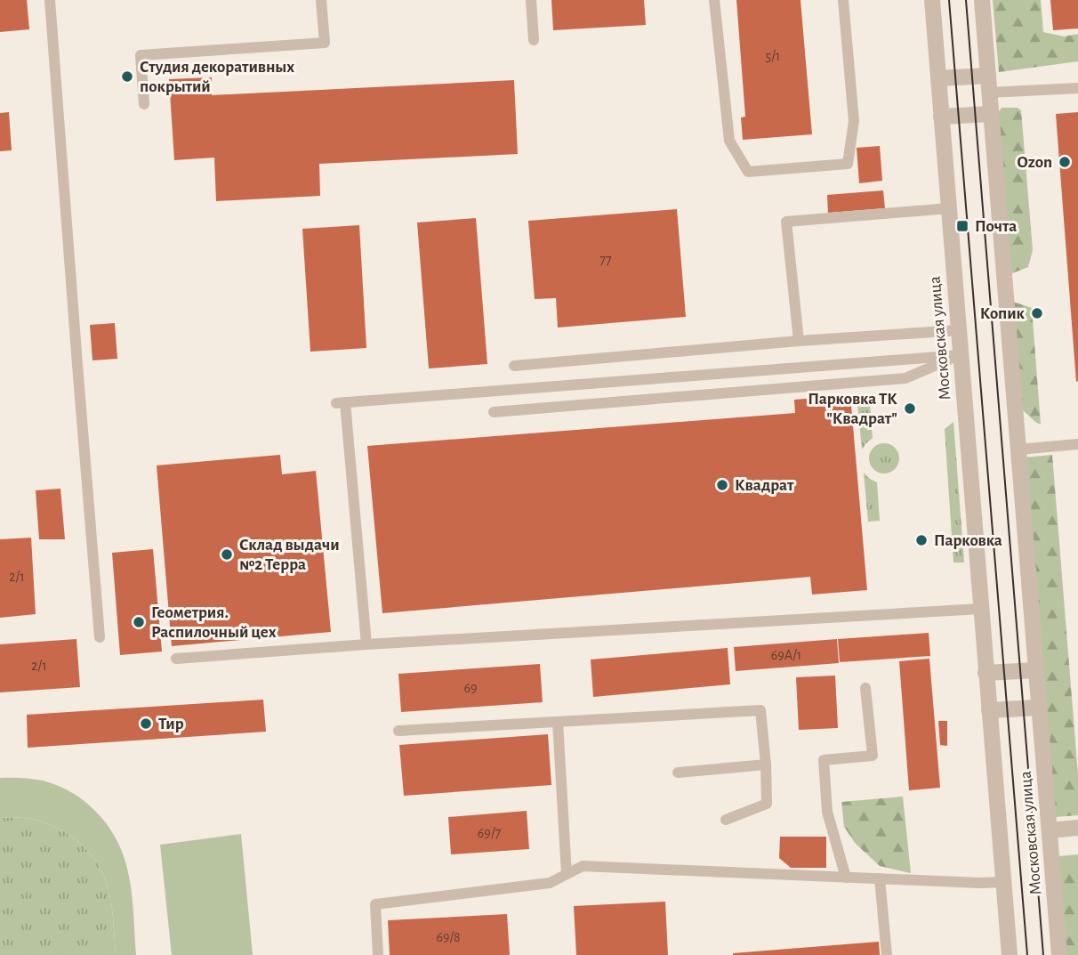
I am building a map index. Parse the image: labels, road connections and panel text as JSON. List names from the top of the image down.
{
  "streets": {
    "street": ["Московская улица"]
  },
  "places": {
    "other": [
      "Студия декоративных покрытий",
      "Ozon",
      "Копик",
      "Парковка ТК \"Квадрат\"",
      "Квадрат",
      "Парковка",
      "Склад выдачи №2 Терра",
      "Геометрия. Распилочный цех",
      "Тир"
    ],
    "transit": ["Почта"]
  },
  "house_numbers": [
    "5/1",
    "77",
    "2/1",
    "69А/1",
    "2/1",
    "69",
    "69/7",
    "69/8"
  ]
}
